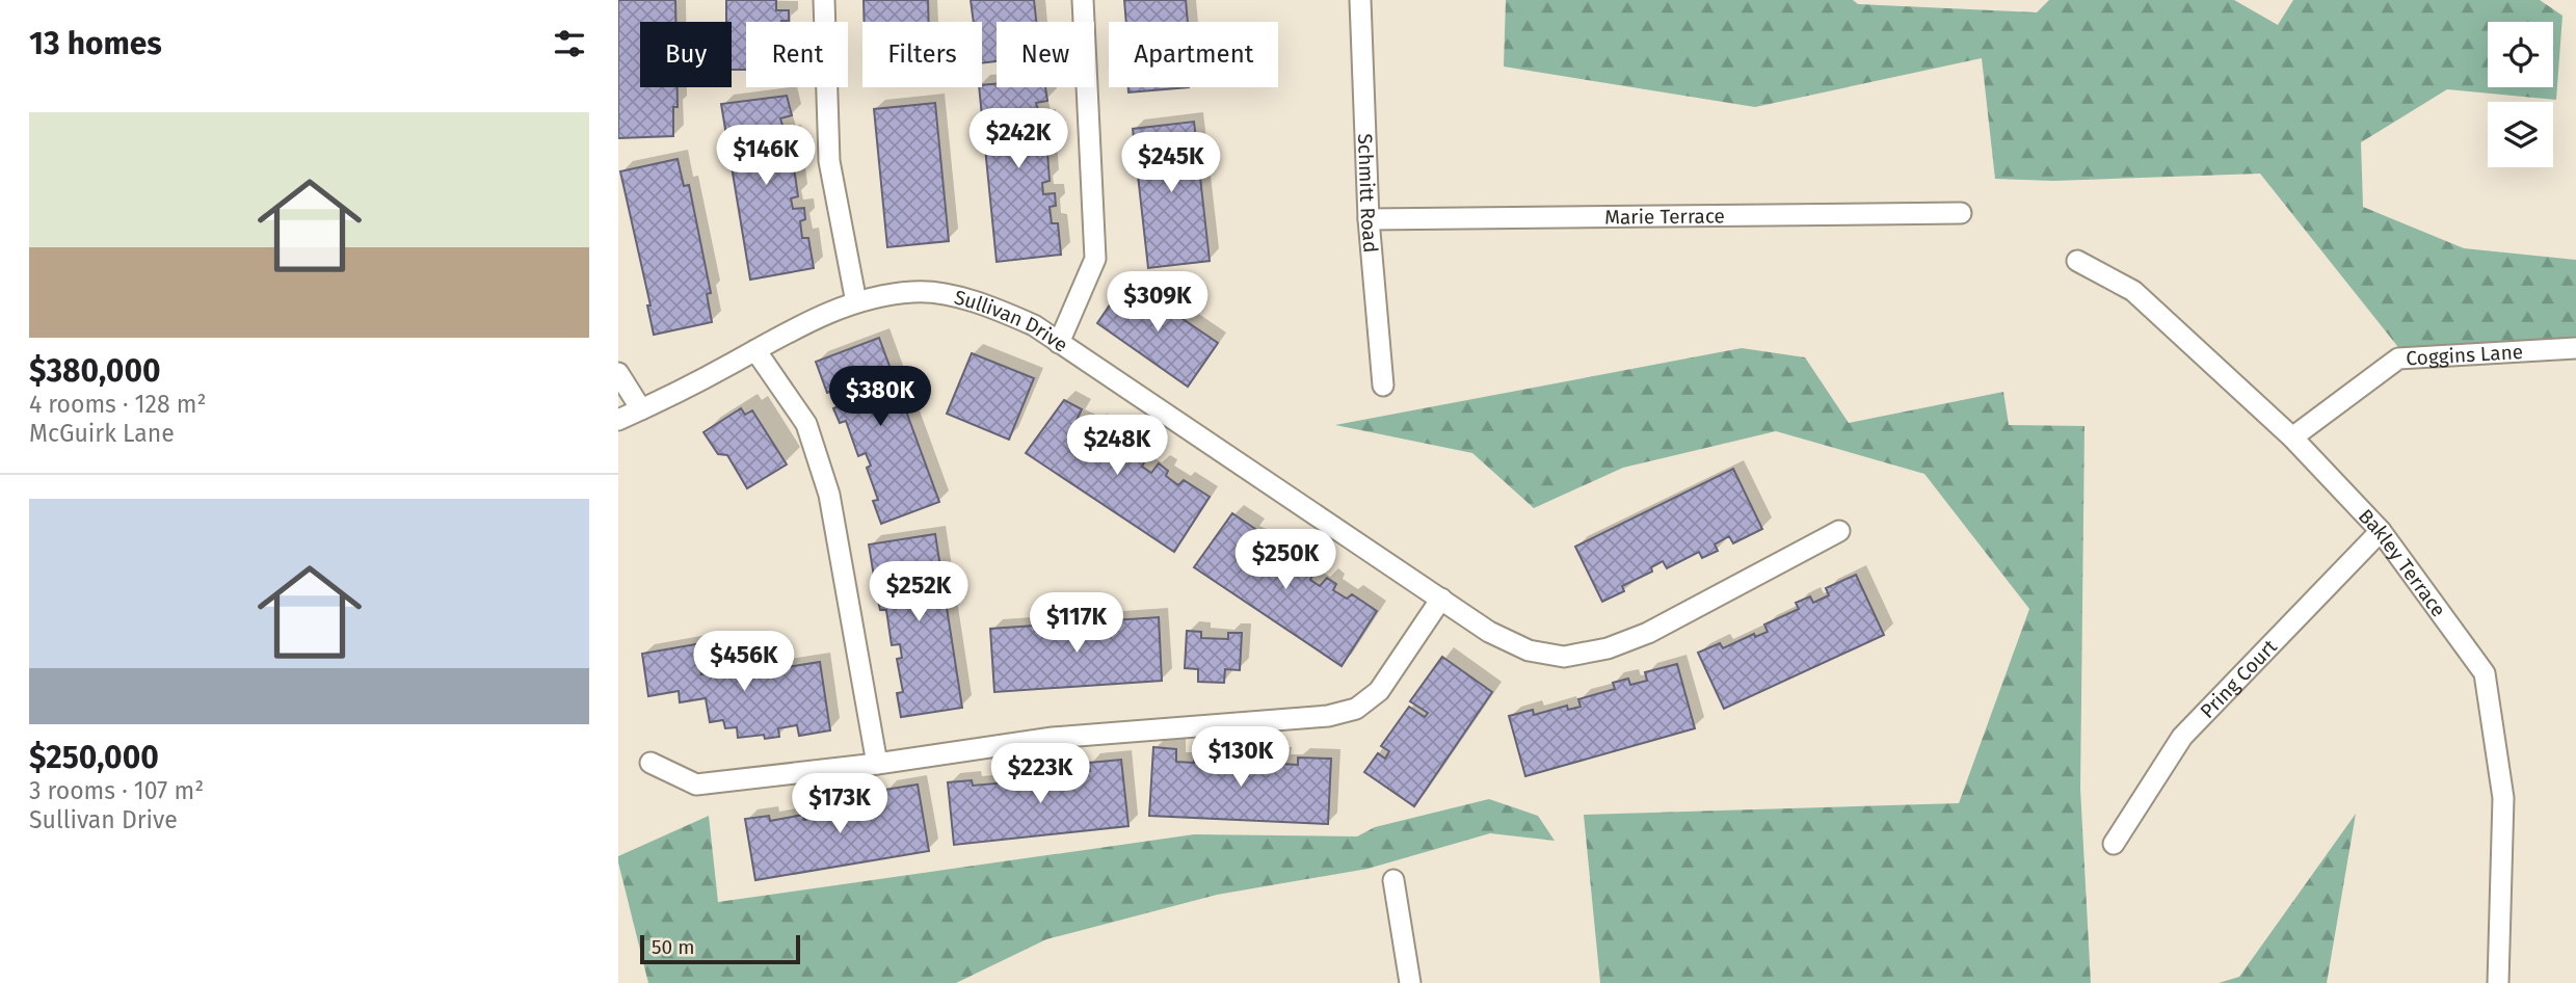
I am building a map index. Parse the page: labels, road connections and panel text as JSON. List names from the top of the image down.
{
  "streets": {
    "street": [
      "Schmitt Road",
      "Marie Terrace",
      "Sullivan Drive",
      "Coggins Lane",
      "Bakley Terrace",
      "Pring Court"
    ]
  },
  "crossings": [
    ["Schmitt Road", "Marie Terrace"],
    ["Coggins Lane", "Bakley Terrace"],
    ["Bakley Terrace", "Pring Court"]
  ],
  "scale_bar": "50 m",
  "page": {
    "heading": "13 homes",
    "chip": [
      "Buy",
      "Rent",
      "Filters",
      "New",
      "Apartment"
    ],
    "list": [
      {
        "name": "$380,000",
        "note": "4 rooms · 128 m² · McGuirk Lane"
      },
      {
        "name": "$250,000",
        "note": "3 rooms · 107 m² · Sullivan Drive"
      }
    ],
    "price": [
      "$242K",
      "$146K",
      "$245K",
      "$309K",
      "$380K",
      "$248K",
      "$250K",
      "$252K",
      "$117K",
      "$456K",
      "$130K",
      "$223K",
      "$173K"
    ],
    "scale": "50 m"
  }
}
